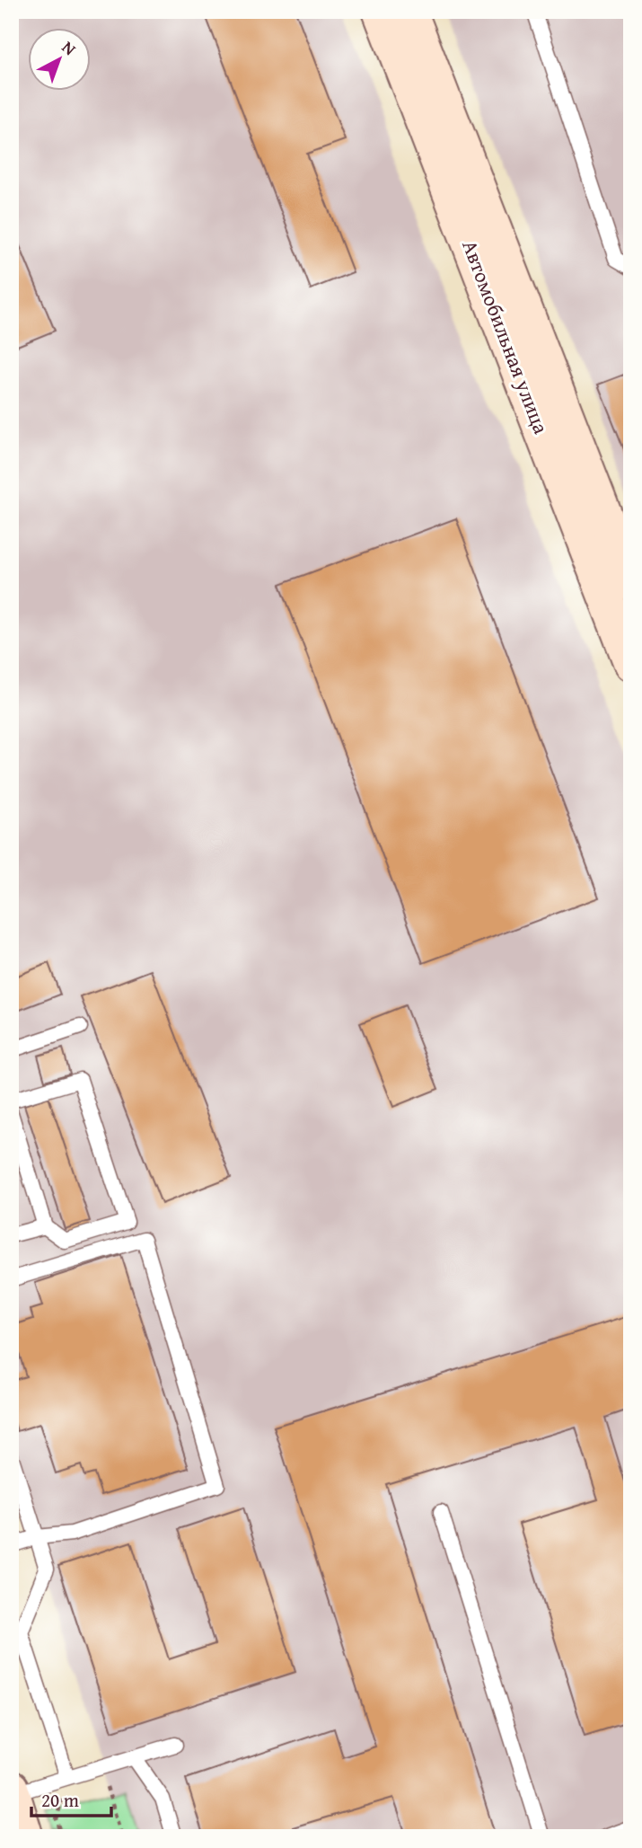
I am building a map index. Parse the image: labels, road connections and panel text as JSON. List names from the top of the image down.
{
  "streets": {
    "main road": ["Автомобильная улица"]
  },
  "scale_bar": "20 m",
  "north": "top right"
}
